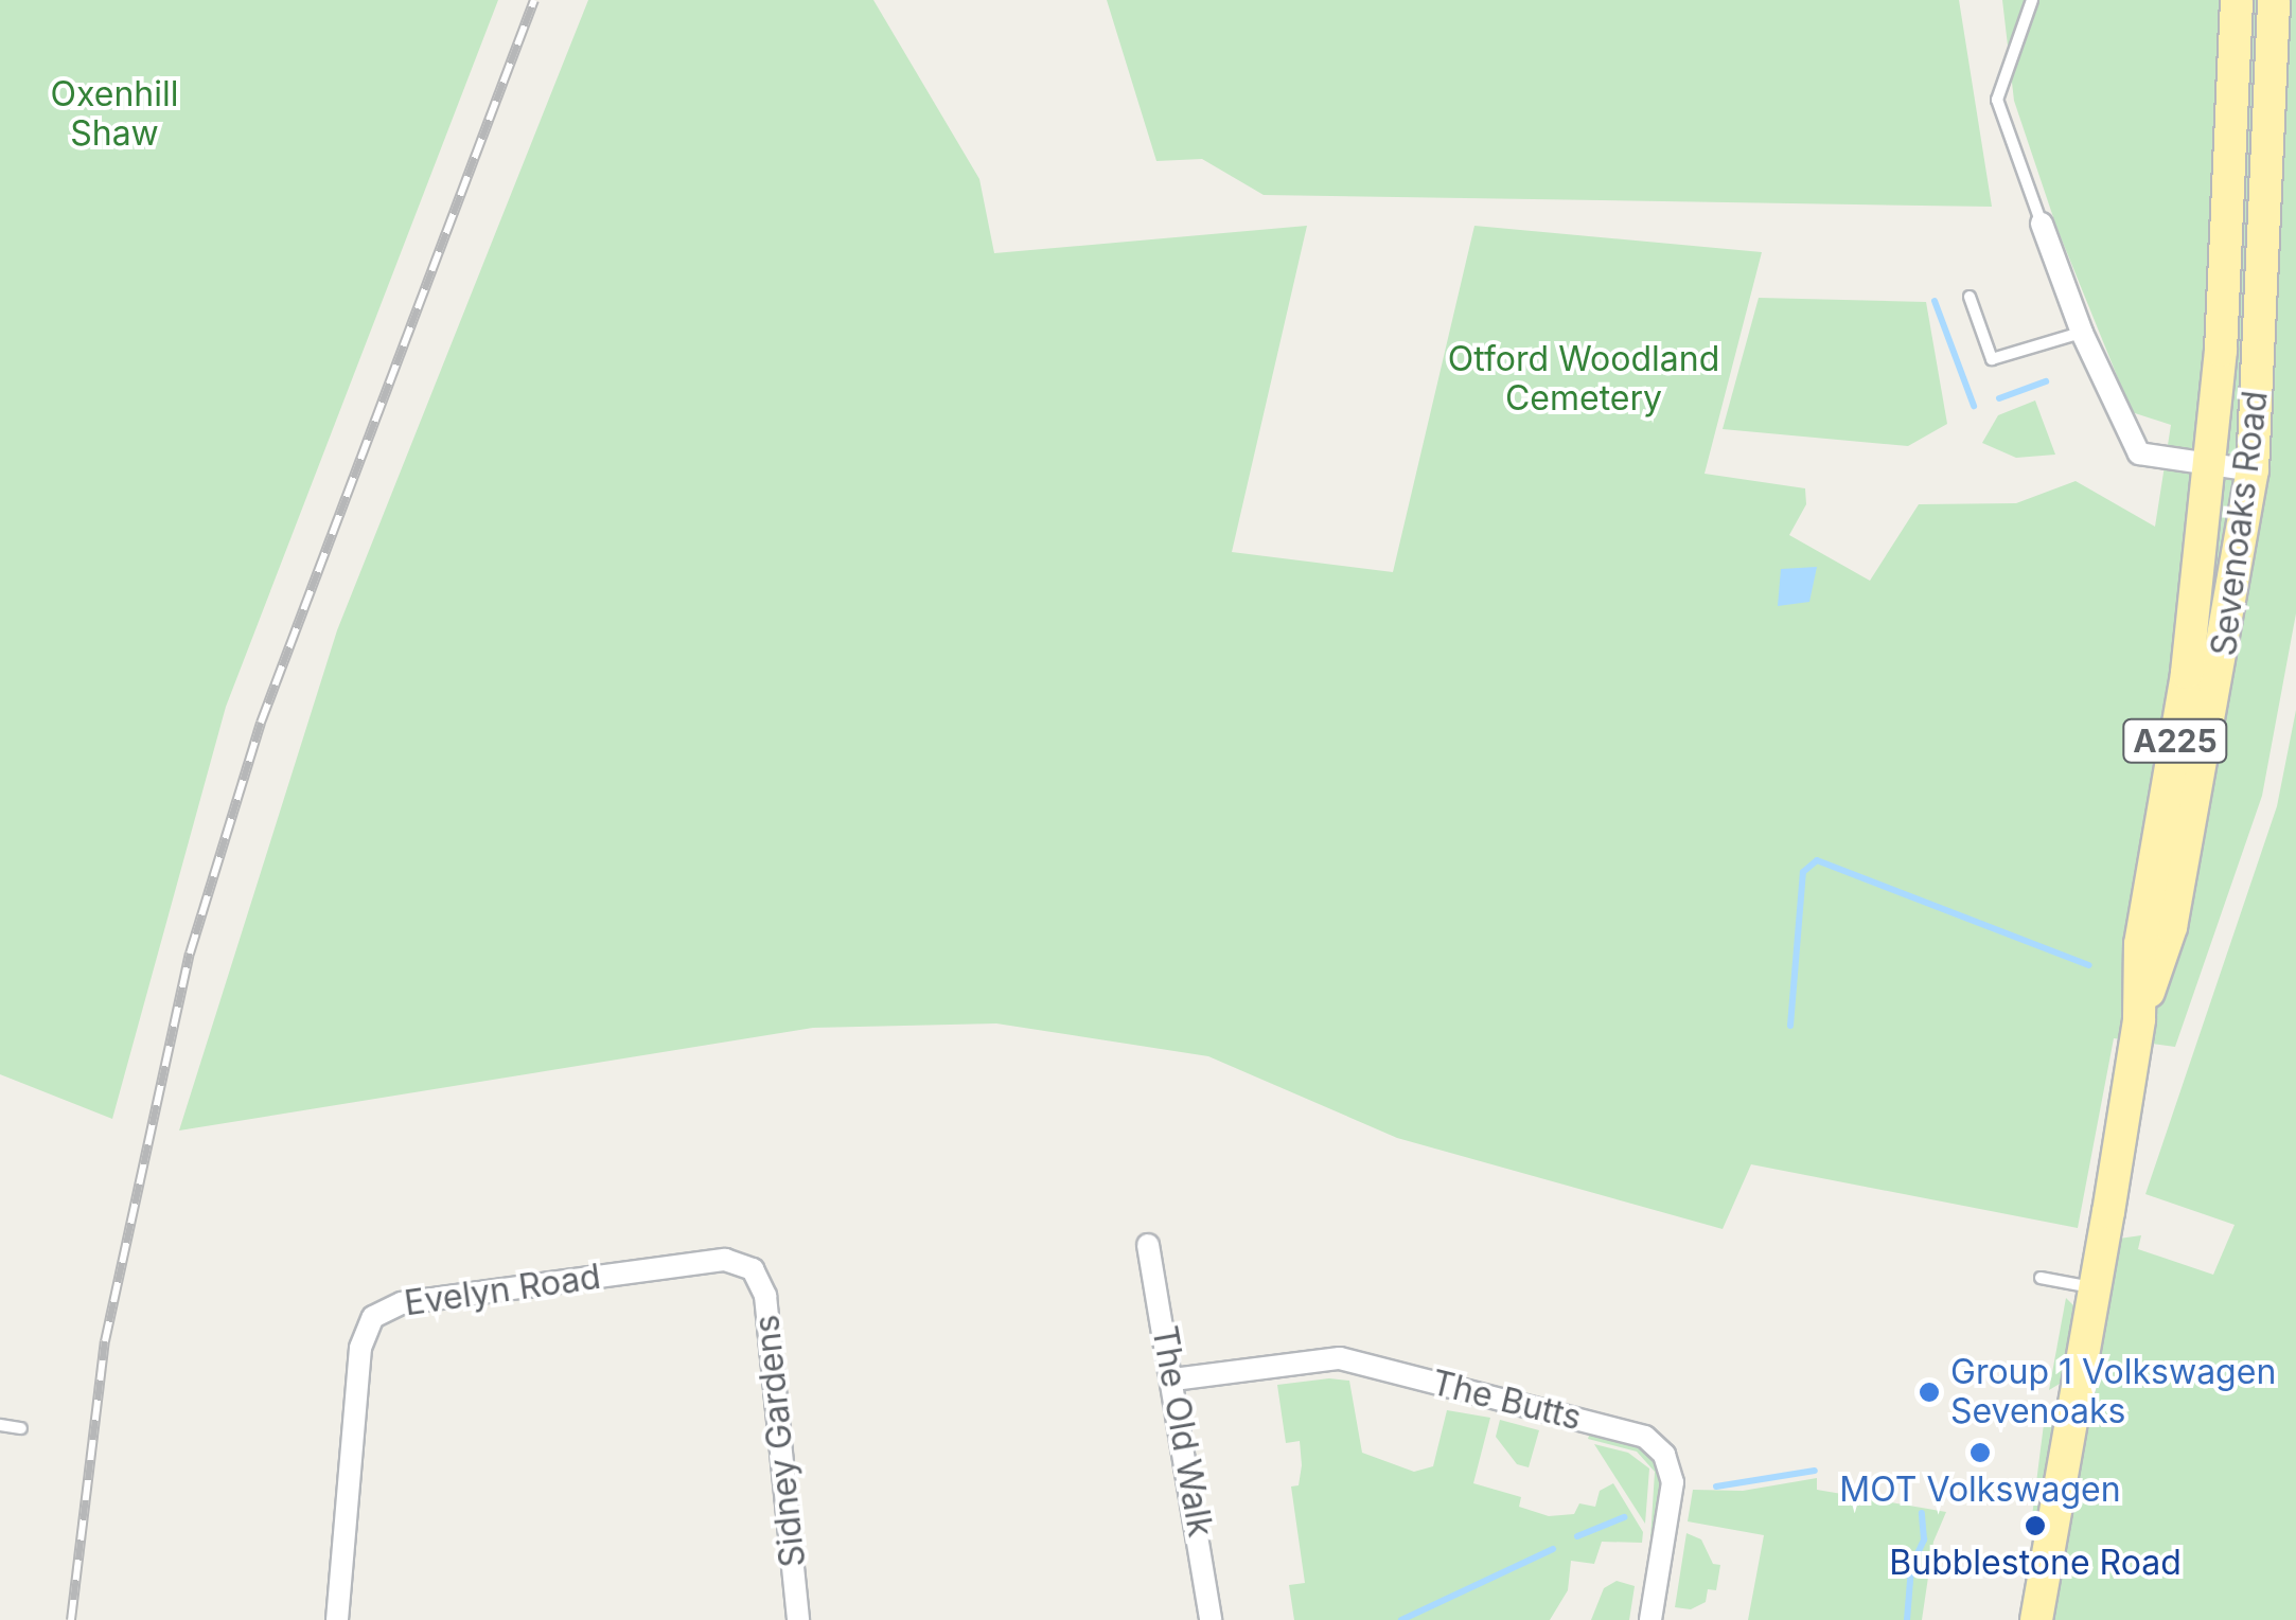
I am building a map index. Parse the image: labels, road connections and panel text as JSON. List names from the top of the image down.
{
  "streets": {
    "main road": ["Sevenoaks Road", "A225"],
    "street": [
      "Evelyn Road",
      "The Butts",
      "The Old Walk",
      "Sidney Gardens"
    ]
  },
  "crossings": [
    ["Evelyn Road", "Sidney Gardens"],
    ["The Butts", "The Old Walk"]
  ],
  "parks": ["Oxenhill Shaw", "Otford Woodland Cemetery"],
  "places": ["Group 1 Volkswagen Sevenoaks", "MOT Volkswagen", "Bubblestone Road"]
}
